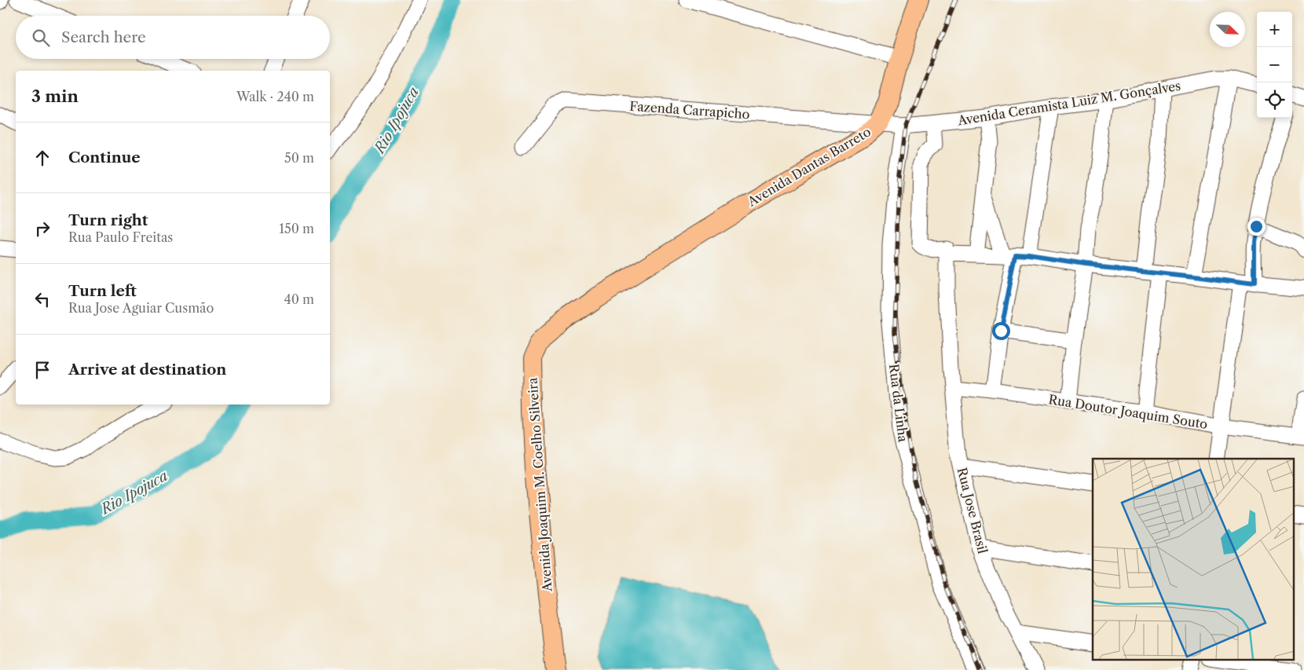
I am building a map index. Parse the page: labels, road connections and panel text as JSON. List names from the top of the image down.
{
  "streets": {
    "main road": ["Avenida Dantas Barreto", "Avenida Joaquim M. Coelho Silveira"],
    "street": [
      "Avenida Ceramista Luiz M. Gonçalves",
      "Fazenda Carrapicho",
      "Rua da Linha",
      "Rua Doutor Joaquim Souto",
      "Rua Jose Brasil"
    ]
  },
  "crossings": [
    ["Avenida Ceramista Luiz M. Gonçalves", "Fazenda Carrapicho"],
    ["Avenida Ceramista Luiz M. Gonçalves", "Avenida Dantas Barreto"],
    ["Avenida Ceramista Luiz M. Gonçalves", "Rua da Linha"],
    ["Fazenda Carrapicho", "Avenida Dantas Barreto"],
    ["Avenida Dantas Barreto", "Avenida Joaquim M. Coelho Silveira"],
    ["Rua Doutor Joaquim Souto", "Rua Jose Brasil"]
  ],
  "water": ["Rio Ipojuca"],
  "north": "bottom right",
  "page": {
    "map_buttons": ["+", "−"],
    "search": "Search here",
    "heading": ["3 min", "Walk · 240 m"],
    "list": [
      ["Continue", "50 m"],
      ["Turn right", "Rua Paulo Freitas", "150 m"],
      ["Turn left", "Rua Jose Aguiar Cusmão", "40 m"],
      "Arrive at destination"
    ]
  }
}
